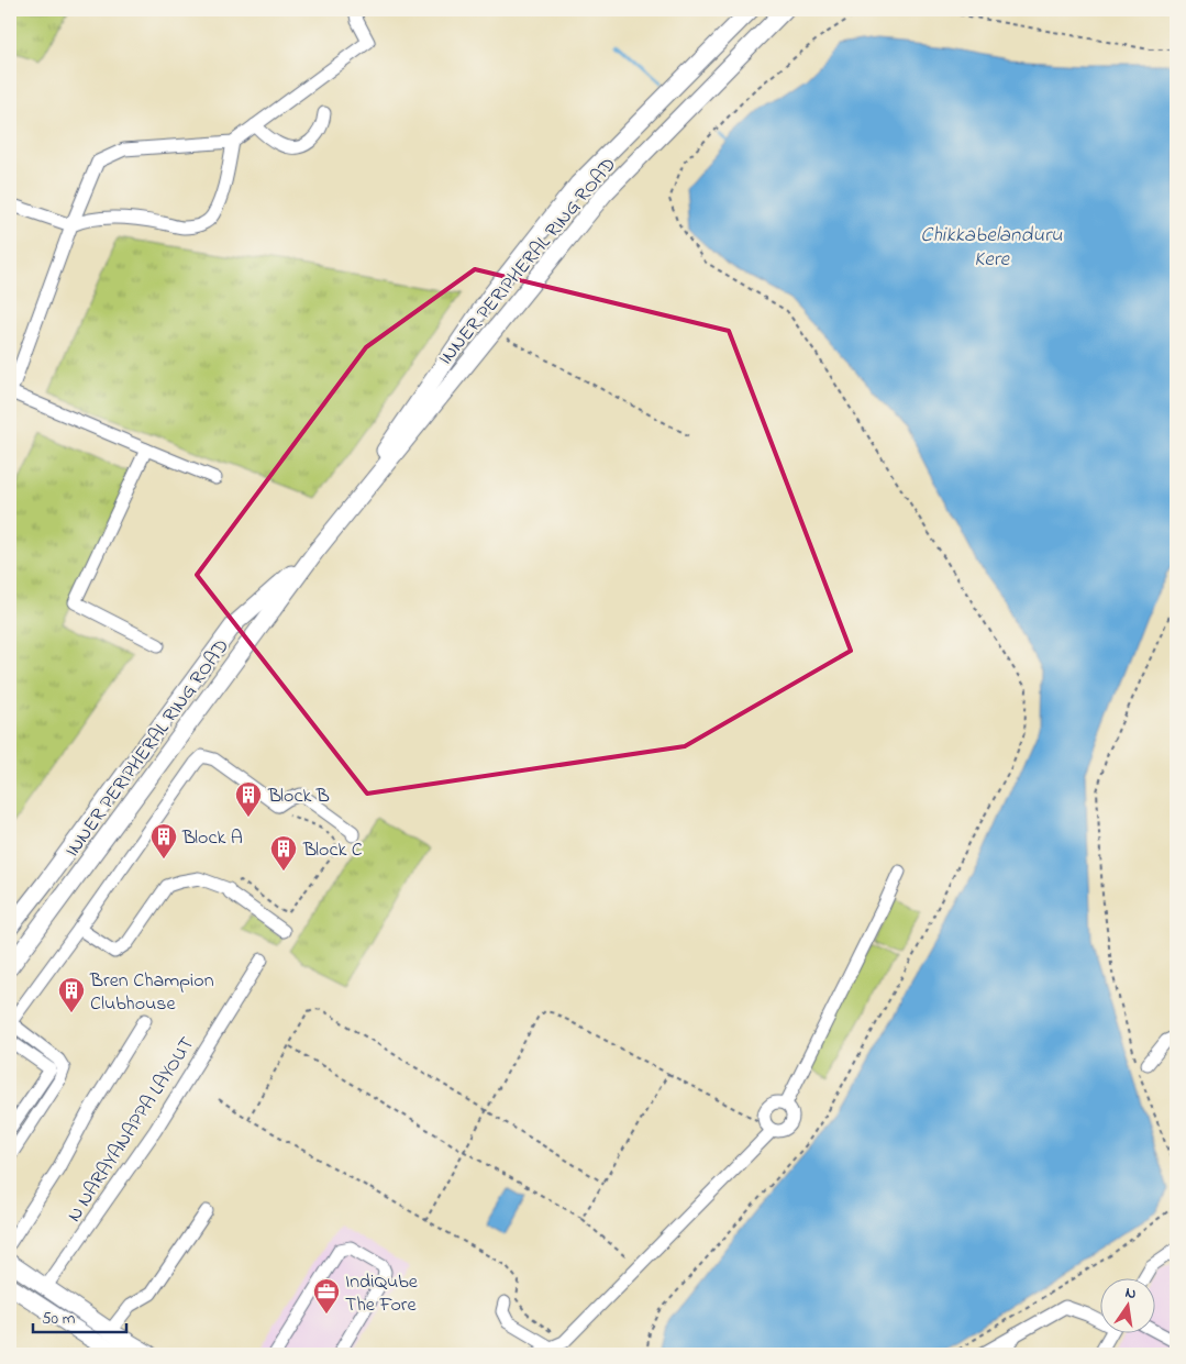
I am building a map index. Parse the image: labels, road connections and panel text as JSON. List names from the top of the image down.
{
  "streets": {
    "main road": ["INNER PERIPHERAL RING ROAD"],
    "street": ["N NARAYANAPPA LAYOUT"]
  },
  "water": ["Chikkabelanduru Kere"],
  "places": {
    "building": [
      "Block B",
      "Block A",
      "Block C",
      "Bren Champion Clubhouse"
    ],
    "office": ["IndiQube The Fore"]
  },
  "scale_bar": "50 m",
  "north": "top"
}
